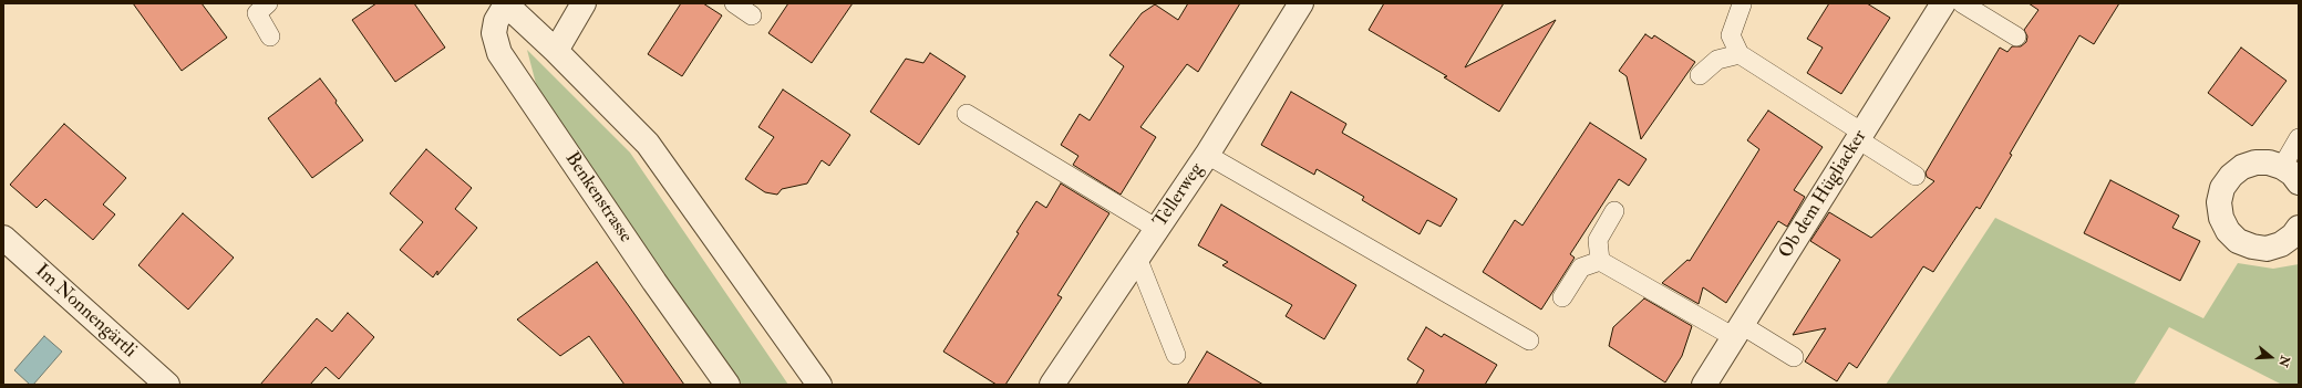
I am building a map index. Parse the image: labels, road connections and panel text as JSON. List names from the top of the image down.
{
  "streets": {
    "street": [
      "Ob dem Hügliacker",
      "Tellerweg",
      "Benkenstrasse",
      "Im Nonnengärtli"
    ]
  },
  "north": "right"
}
